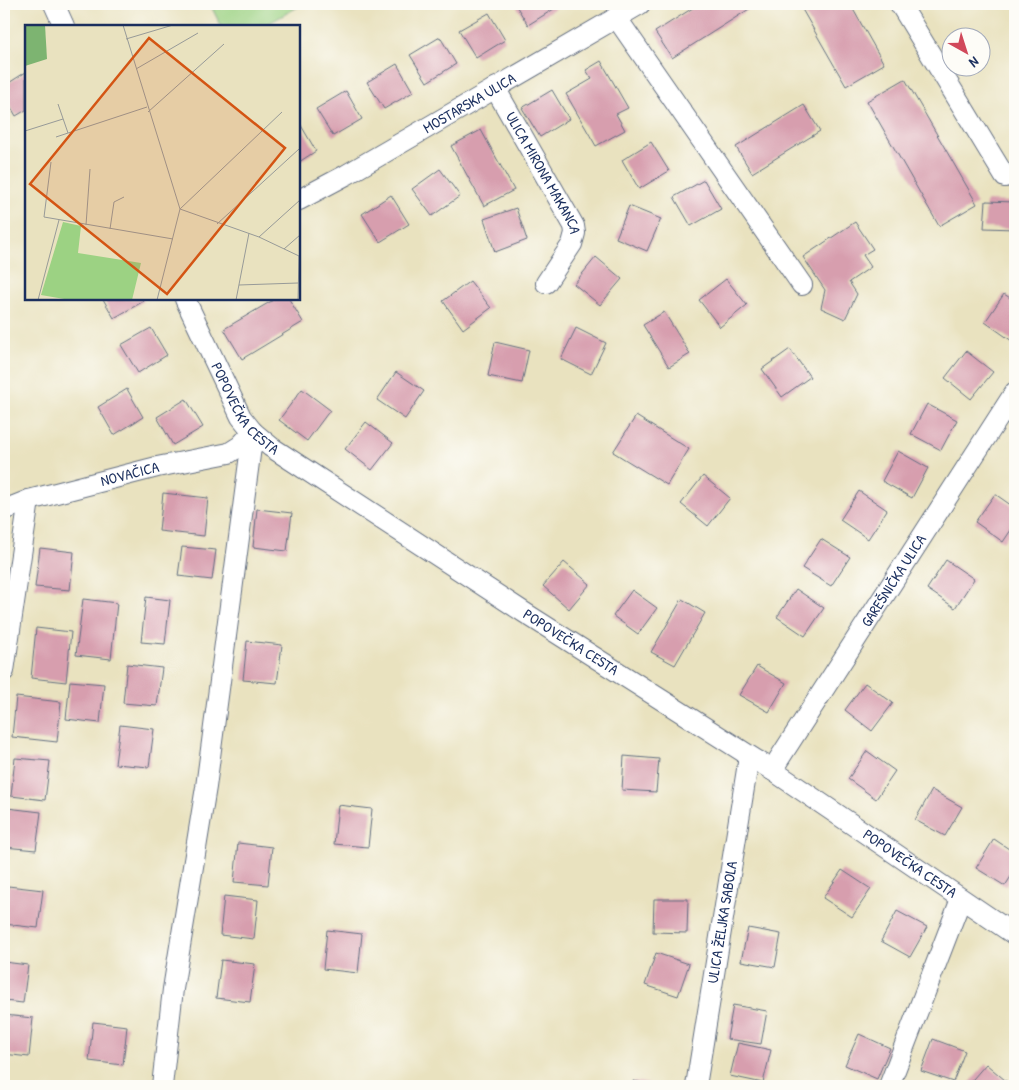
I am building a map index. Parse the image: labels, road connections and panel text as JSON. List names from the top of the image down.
{
  "streets": {
    "street": [
      "MOSTARSKA ULICA",
      "ULICA MIRONA MAKANCA",
      "POPOVEČKA CESTA",
      "NOVAČICA",
      "GAREŠNIČKA ULICA",
      "ULICA ŽELJKA SABOLA"
    ]
  },
  "crossings": [
    ["MOSTARSKA ULICA", "ULICA MIRONA MAKANCA"],
    ["POPOVEČKA CESTA", "NOVAČICA"],
    ["POPOVEČKA CESTA", "GAREŠNIČKA ULICA"],
    ["POPOVEČKA CESTA", "ULICA ŽELJKA SABOLA"]
  ],
  "north": "bottom right"
}
